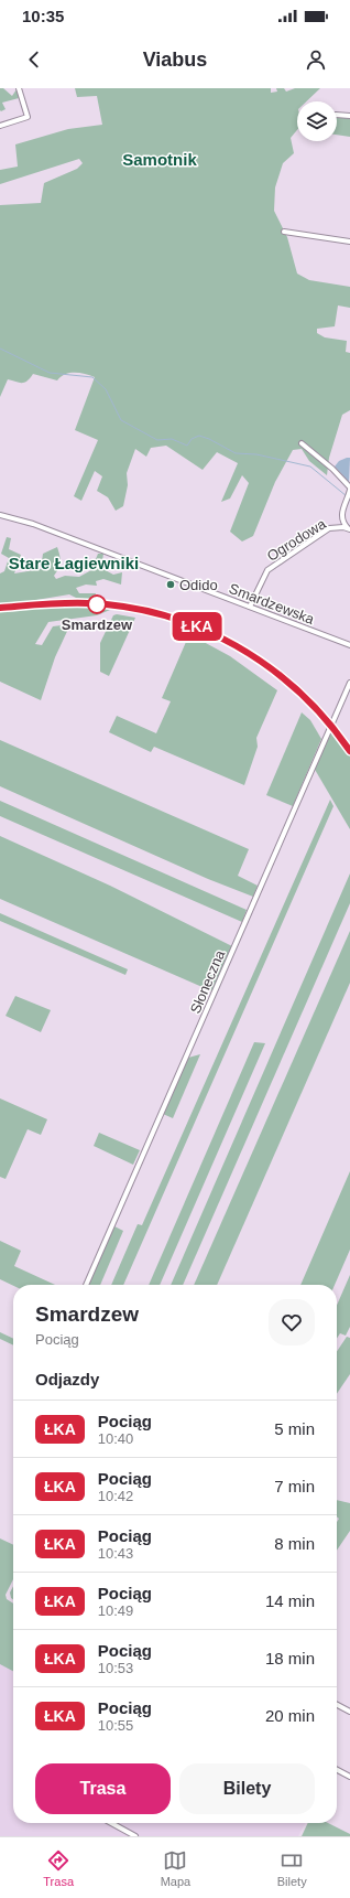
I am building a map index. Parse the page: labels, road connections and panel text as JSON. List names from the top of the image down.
{
  "streets": {
    "street": ["Ogrodowa", "Smardzewska", "Słoneczna"]
  },
  "crossings": [
    ["Ogrodowa", "Smardzewska"]
  ],
  "districts": ["Samotnik", "Stare Łagiewniki"],
  "places": ["Odido", "Smardzew"],
  "page": {
    "status": "10:35",
    "header": "Viabus",
    "on_map": "ŁKA",
    "heading": [
      ["Smardzew", "Pociąg"],
      "Odjazdy"
    ],
    "list": [
      {
        "mark": "ŁKA",
        "name": "Pociąg",
        "note": "10:40",
        "value": "5 min"
      },
      {
        "mark": "ŁKA",
        "name": "Pociąg",
        "note": "10:42",
        "value": "7 min"
      },
      {
        "mark": "ŁKA",
        "name": "Pociąg",
        "note": "10:43",
        "value": "8 min"
      },
      {
        "mark": "ŁKA",
        "name": "Pociąg",
        "note": "10:49",
        "value": "14 min"
      },
      {
        "mark": "ŁKA",
        "name": "Pociąg",
        "note": "10:53",
        "value": "18 min"
      },
      {
        "mark": "ŁKA",
        "name": "Pociąg",
        "note": "10:55",
        "value": "20 min"
      }
    ],
    "buttons": ["Trasa", "Bilety"],
    "tabs": ["Trasa", "Mapa", "Bilety"]
  }
}
